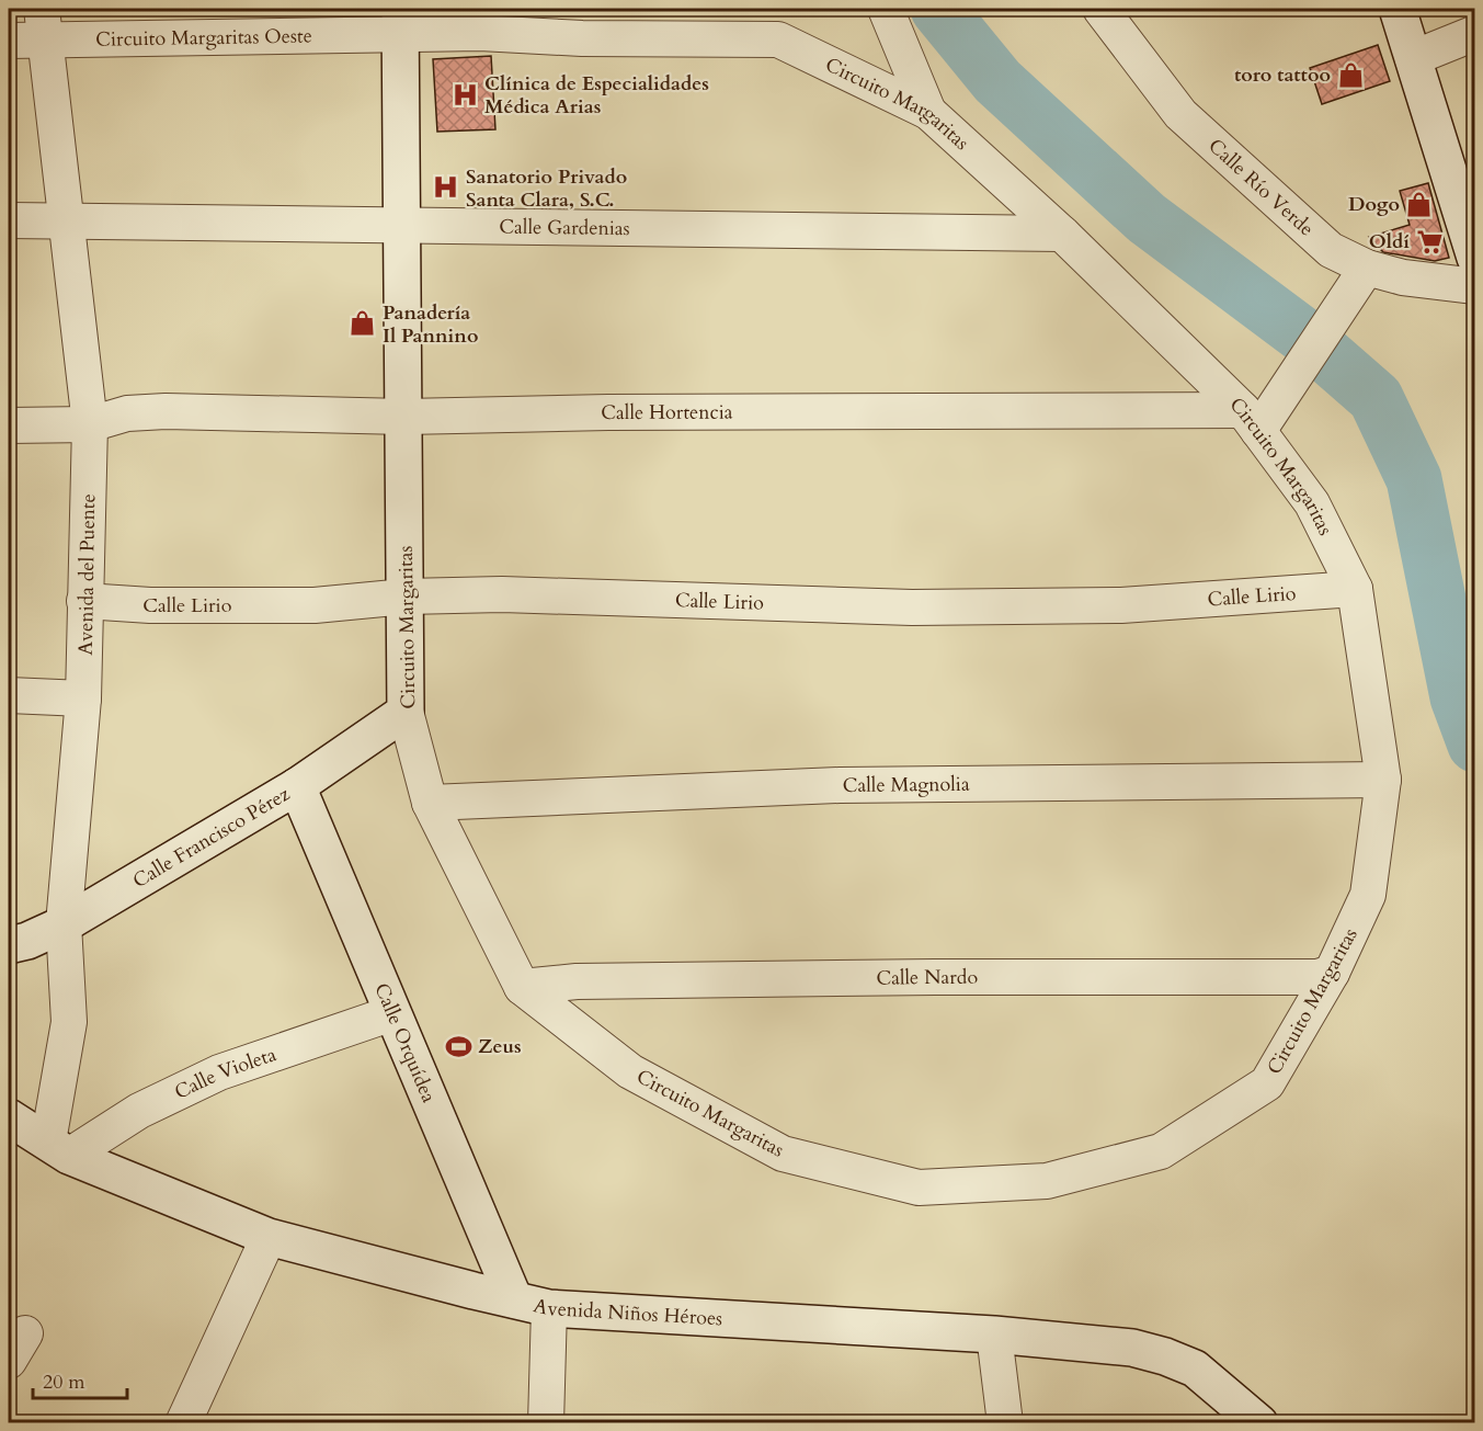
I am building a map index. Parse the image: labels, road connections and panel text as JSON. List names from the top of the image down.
{
  "streets": {
    "street": [
      "Circuito Margaritas Oeste",
      "Circuito Margaritas",
      "Calle Río Verde",
      "Calle Gardenias",
      "Calle Hortencia",
      "Avenida del Puente",
      "Calle Lirio",
      "Calle Magnolia",
      "Calle Francisco Pérez",
      "Calle Nardo",
      "Calle Orquídea",
      "Calle Violeta",
      "Avenida Niños Héroes"
    ]
  },
  "crossings": [
    ["Circuito Margaritas Oeste", "Circuito Margaritas"],
    ["Circuito Margaritas Oeste", "Avenida del Puente"],
    ["Circuito Margaritas", "Calle Gardenias"],
    ["Circuito Margaritas", "Calle Hortencia"],
    ["Circuito Margaritas", "Calle Lirio"],
    ["Circuito Margaritas", "Calle Magnolia"],
    ["Circuito Margaritas", "Calle Francisco Pérez"],
    ["Circuito Margaritas", "Calle Nardo"],
    ["Calle Gardenias", "Avenida del Puente"],
    ["Calle Hortencia", "Avenida del Puente"],
    ["Avenida del Puente", "Calle Lirio"],
    ["Avenida del Puente", "Calle Francisco Pérez"],
    ["Avenida del Puente", "Calle Violeta"],
    ["Avenida del Puente", "Avenida Niños Héroes"],
    ["Calle Francisco Pérez", "Calle Orquídea"],
    ["Calle Orquídea", "Calle Violeta"],
    ["Calle Orquídea", "Avenida Niños Héroes"],
    ["Calle Violeta", "Avenida Niños Héroes"]
  ],
  "places": {
    "shop": ["toro tattoo", "Dogo", "Panadería Il Pannino"],
    "hospital": ["Clínica de Especialidades Médica Arias", "Sanatorio Privado Santa Clara, S.C."],
    "supermarket": ["Oldí"],
    "sports": ["Zeus"]
  },
  "scale_bar": "20 m"
}
